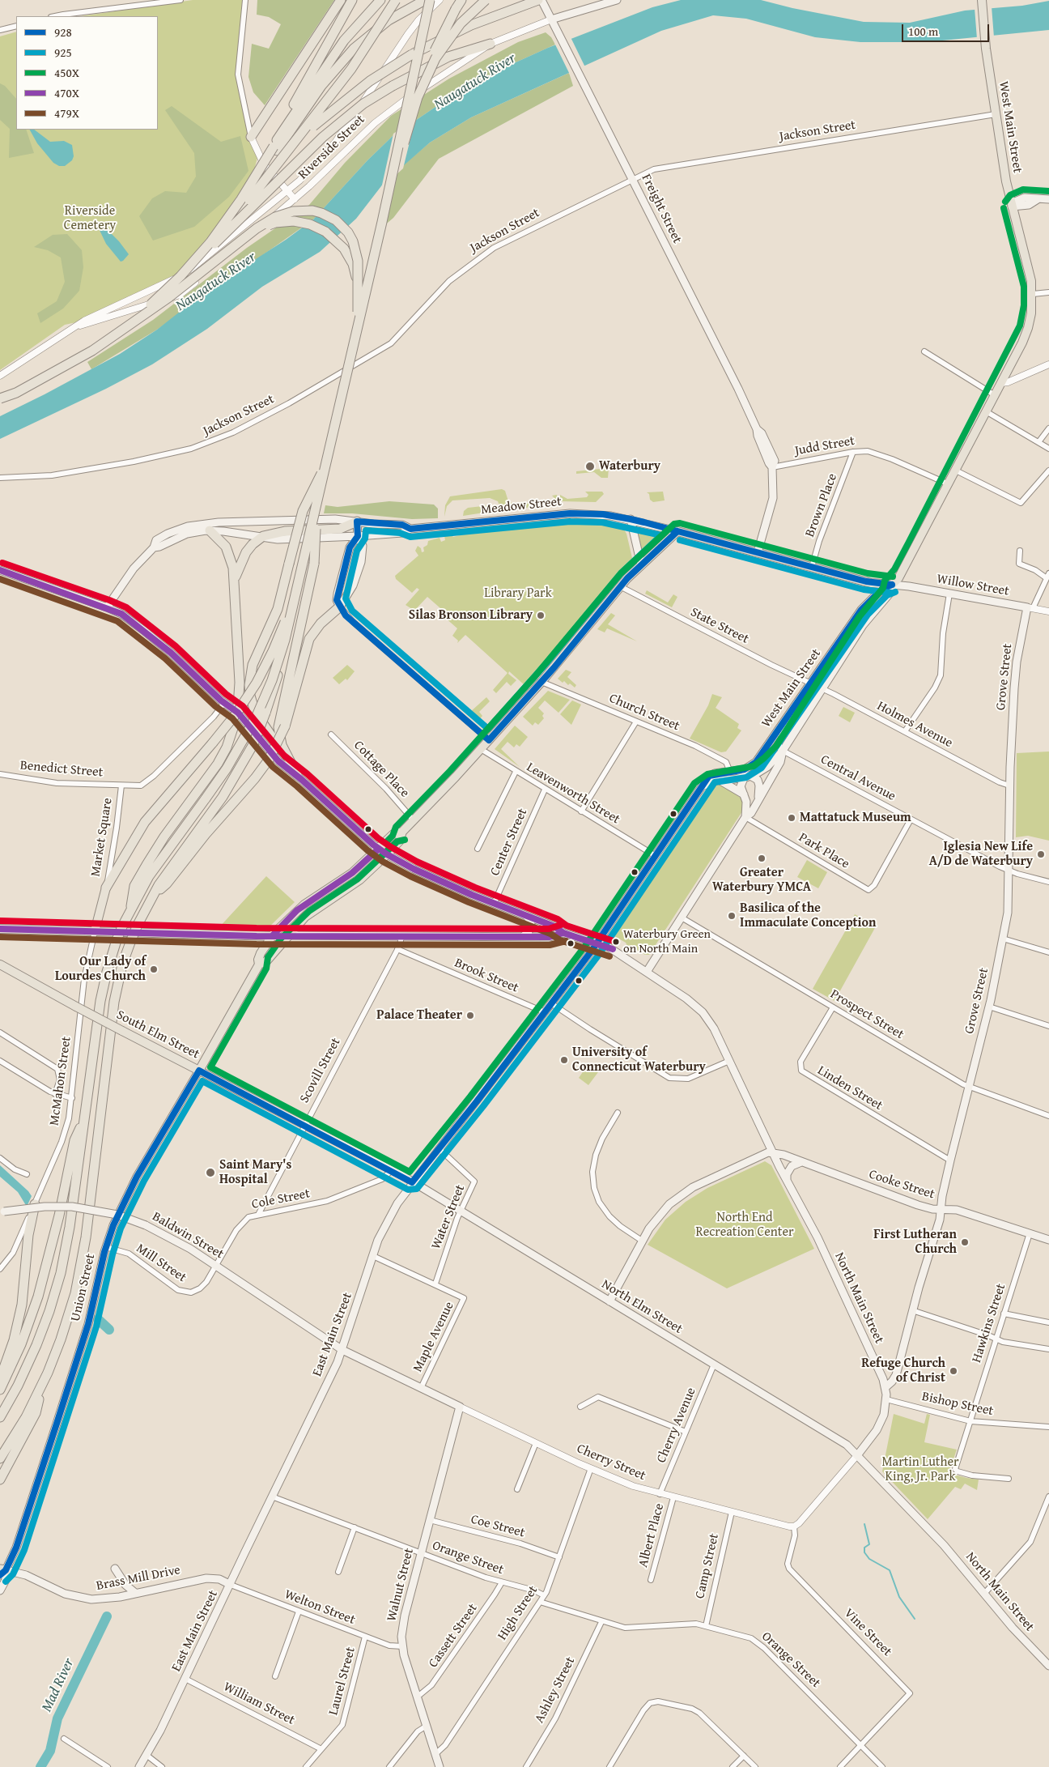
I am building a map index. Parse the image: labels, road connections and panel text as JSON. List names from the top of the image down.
{
  "streets": {
    "main road": [
      "West Main Street",
      "Riverside Street",
      "Freight Street",
      "Meadow Street",
      "Willow Street",
      "Grove Street",
      "Market Square",
      "South Elm Street",
      "Cooke Street",
      "Baldwin Street",
      "Union Street",
      "North Main Street",
      "North Elm Street",
      "East Main Street",
      "Cherry Street",
      "Brass Mill Drive",
      "Walnut Street"
    ],
    "street": [
      "Jackson Street",
      "Judd Street",
      "Brown Place",
      "State Street",
      "Church Street",
      "Holmes Avenue",
      "Benedict Street",
      "Cottage Place",
      "Central Avenue",
      "Leavenworth Street",
      "Center Street",
      "Park Place",
      "Brook Street",
      "Prospect Street",
      "Scovill Street",
      "McMahon Street",
      "Linden Street",
      "Cole Street",
      "Water Street",
      "Mill Street",
      "Hawkins Street",
      "Maple Avenue",
      "Bishop Street",
      "Cherry Avenue",
      "Coe Street",
      "Albert Place",
      "Orange Street",
      "Camp Street",
      "Welton Street",
      "High Street",
      "Vine Street",
      "Cassett Street",
      "Laurel Street",
      "Ashley Street",
      "William Street"
    ]
  },
  "crossings": [
    ["West Main Street", "Jackson Street"],
    ["West Main Street", "Judd Street"],
    ["West Main Street", "Meadow Street"],
    ["West Main Street", "Willow Street"],
    ["West Main Street", "State Street"],
    ["West Main Street", "Church Street"],
    ["West Main Street", "Holmes Avenue"],
    ["West Main Street", "Central Avenue"],
    ["West Main Street", "Leavenworth Street"],
    ["West Main Street", "Park Place"],
    ["West Main Street", "Prospect Street"],
    ["West Main Street", "North Main Street"],
    ["West Main Street", "East Main Street"],
    ["Jackson Street", "Freight Street"],
    ["Riverside Street", "Freight Street"],
    ["Freight Street", "Judd Street"],
    ["Freight Street", "Meadow Street"],
    ["Judd Street", "Brown Place"],
    ["Brown Place", "Meadow Street"],
    ["Meadow Street", "Willow Street"],
    ["Willow Street", "Grove Street"],
    ["State Street", "Holmes Avenue"],
    ["Grove Street", "Holmes Avenue"],
    ["Grove Street", "Central Avenue"],
    ["Grove Street", "Prospect Street"],
    ["Grove Street", "Linden Street"],
    ["Grove Street", "Cooke Street"],
    ["Grove Street", "North Main Street"],
    ["Benedict Street", "Market Square"],
    ["Central Avenue", "Park Place"],
    ["Leavenworth Street", "Center Street"],
    ["Market Square", "McMahon Street"],
    ["Brook Street", "Scovill Street"],
    ["Brook Street", "East Main Street"],
    ["Prospect Street", "Linden Street"],
    ["South Elm Street", "Scovill Street"],
    ["South Elm Street", "Cole Street"],
    ["South Elm Street", "Union Street"],
    ["South Elm Street", "North Elm Street"],
    ["South Elm Street", "East Main Street"],
    ["Scovill Street", "Cole Street"],
    ["Cooke Street", "North Main Street"],
    ["Cooke Street", "Hawkins Street"],
    ["Cole Street", "Baldwin Street"],
    ["Cole Street", "Mill Street"],
    ["Water Street", "North Elm Street"],
    ["Water Street", "East Main Street"],
    ["Water Street", "Maple Avenue"],
    ["Baldwin Street", "Mill Street"],
    ["Baldwin Street", "East Main Street"],
    ["Baldwin Street", "Cherry Street"],
    ["Mill Street", "Union Street"],
    ["Union Street", "Brass Mill Drive"],
    ["North Main Street", "North Elm Street"],
    ["North Main Street", "East Main Street"],
    ["North Main Street", "Bishop Street"],
    ["North Elm Street", "East Main Street"],
    ["North Elm Street", "Cherry Avenue"],
    ["Hawkins Street", "Bishop Street"],
    ["East Main Street", "Maple Avenue"],
    ["East Main Street", "Cherry Street"],
    ["East Main Street", "Orange Street"],
    ["East Main Street", "Brass Mill Drive"],
    ["East Main Street", "Welton Street"],
    ["East Main Street", "William Street"],
    ["Maple Avenue", "Cherry Street"],
    ["Cherry Avenue", "Cherry Street"],
    ["Cherry Street", "Albert Place"],
    ["Cherry Street", "Camp Street"],
    ["Cherry Street", "Walnut Street"],
    ["Cherry Street", "High Street"],
    ["Cherry Street", "Vine Street"],
    ["Coe Street", "Walnut Street"],
    ["Coe Street", "High Street"],
    ["Orange Street", "Camp Street"],
    ["Orange Street", "Walnut Street"],
    ["Orange Street", "High Street"],
    ["Orange Street", "Vine Street"],
    ["Orange Street", "Cassett Street"],
    ["Orange Street", "Ashley Street"],
    ["Brass Mill Drive", "Welton Street"],
    ["Walnut Street", "Welton Street"],
    ["Walnut Street", "High Street"],
    ["Walnut Street", "Cassett Street"],
    ["Welton Street", "Laurel Street"],
    ["Laurel Street", "William Street"]
  ],
  "water": ["Naugatuck River", "Mad River"],
  "parks": [
    "Riverside Cemetery",
    "Library Park",
    "North End Recreation Center",
    "Martin Luther King, Jr. Park"
  ],
  "places": [
    "Waterbury",
    "Silas Bronson Library",
    "Mattatuck Museum",
    "Iglesia New Life A/D de Waterbury",
    "Greater Waterbury YMCA",
    "Basilica of the Immaculate Conception",
    "Waterbury Green on North Main",
    "Our Lady of Lourdes Church",
    "Palace Theater",
    "University of Connecticut Waterbury",
    "Saint Mary's Hospital",
    "First Lutheran Church",
    "Refuge Church of Christ"
  ],
  "lines": [
    "transit line 450X",
    "transit line 928",
    "transit line 925",
    "transit line 470X",
    "transit line 479X"
  ],
  "legend": [
    "928",
    "925",
    "450X",
    "470X",
    "479X"
  ],
  "scale_bar": "100 m"
}
